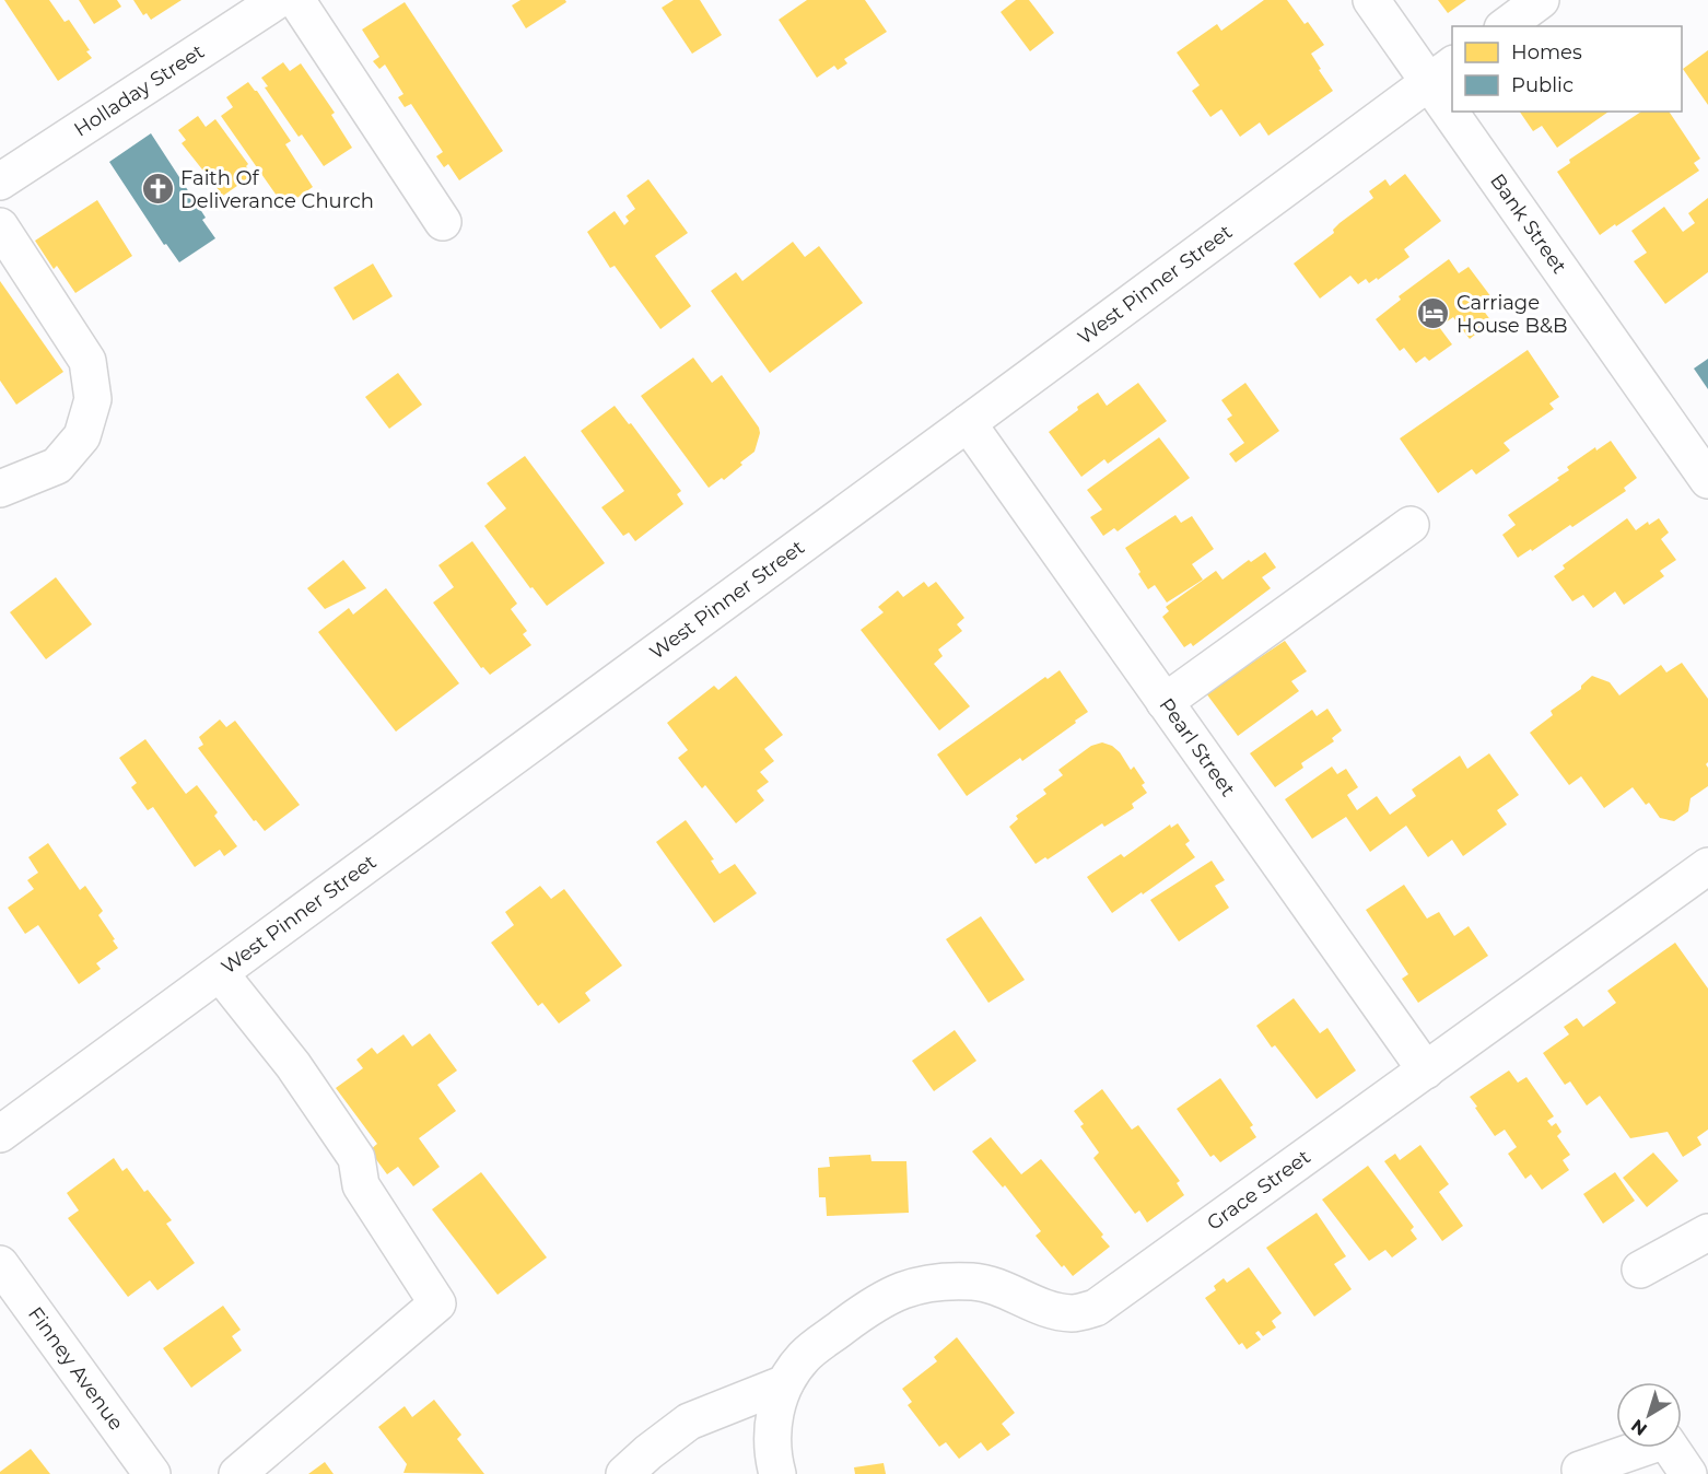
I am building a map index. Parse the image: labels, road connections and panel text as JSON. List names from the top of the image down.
{
  "streets": {
    "street": [
      "Holladay Street",
      "Bank Street",
      "West Pinner Street",
      "Pearl Street",
      "Grace Street",
      "Finney Avenue"
    ]
  },
  "crossings": [
    ["Bank Street", "West Pinner Street"],
    ["West Pinner Street", "Pearl Street"],
    ["Pearl Street", "Grace Street"]
  ],
  "places": {
    "church": ["Faith Of Deliverance Church"],
    "hotel": ["Carriage House B&B"]
  },
  "legend": ["Homes", "Public"],
  "north": "bottom left"
}
